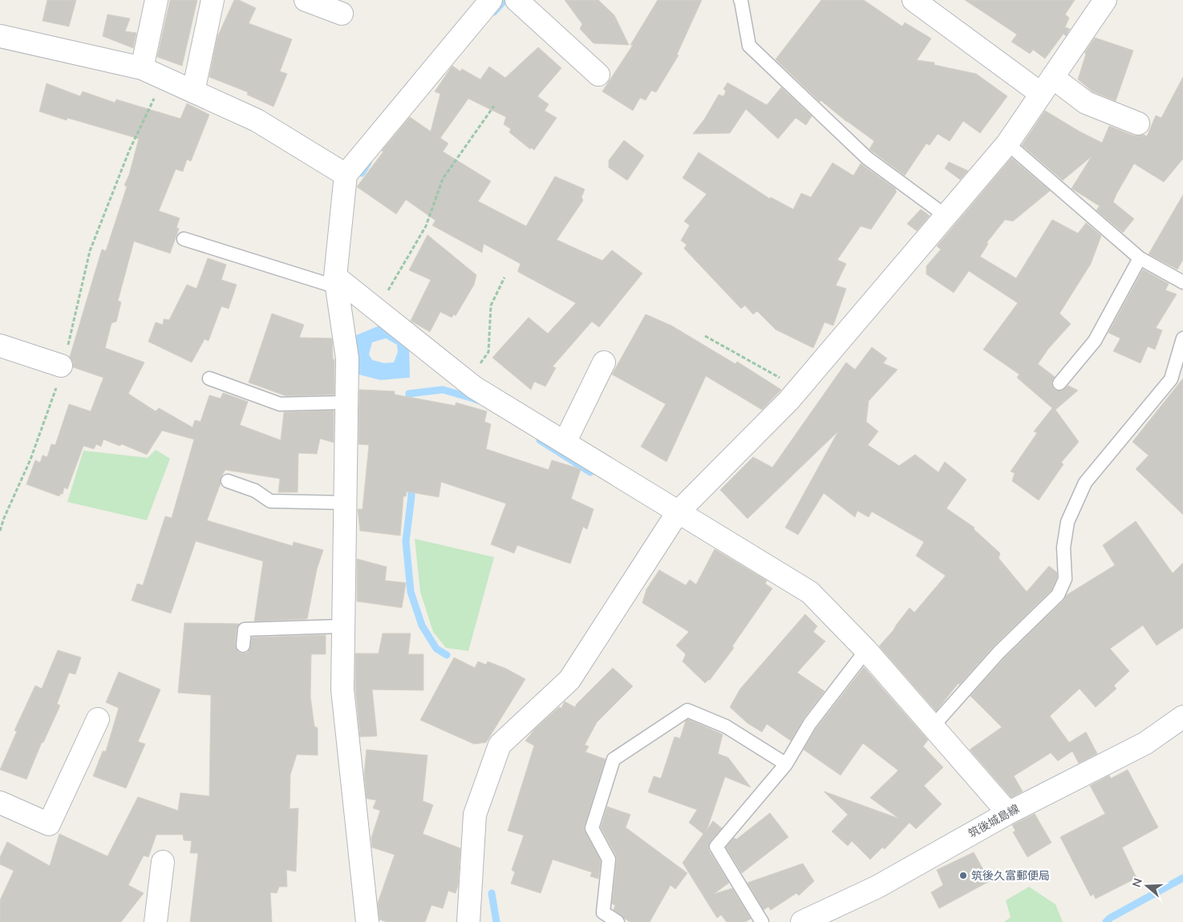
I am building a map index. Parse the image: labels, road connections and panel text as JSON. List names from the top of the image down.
{
  "streets": {
    "street": ["筑後城島線"]
  },
  "places": ["筑後久富郵便局"],
  "north": "left"
}
